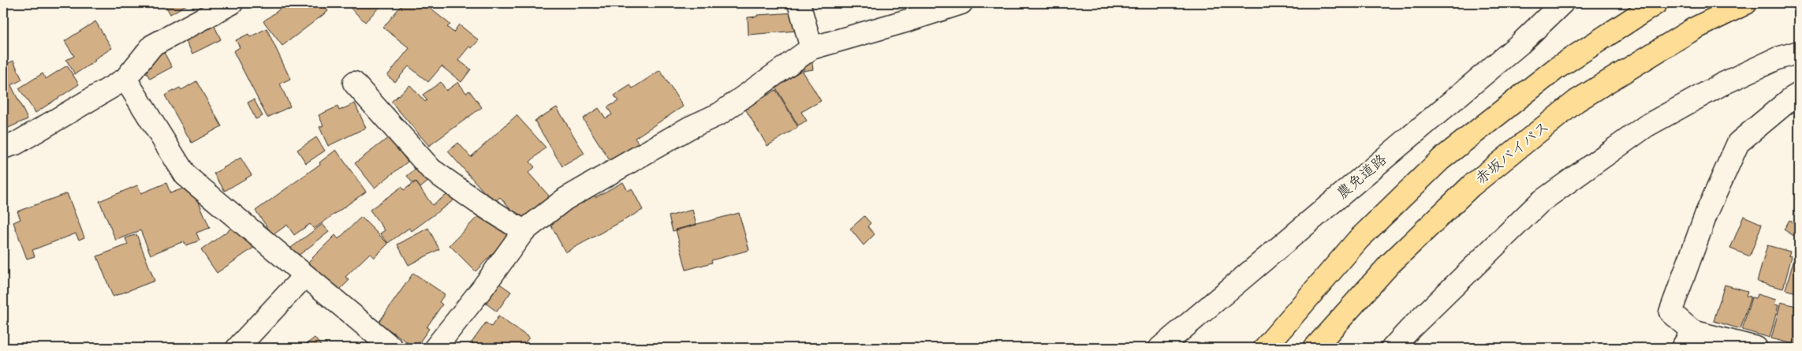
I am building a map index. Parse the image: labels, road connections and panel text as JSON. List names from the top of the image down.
{
  "streets": {
    "highway": ["赤坂バイパス"],
    "street": ["農免道路"]
  }
}
